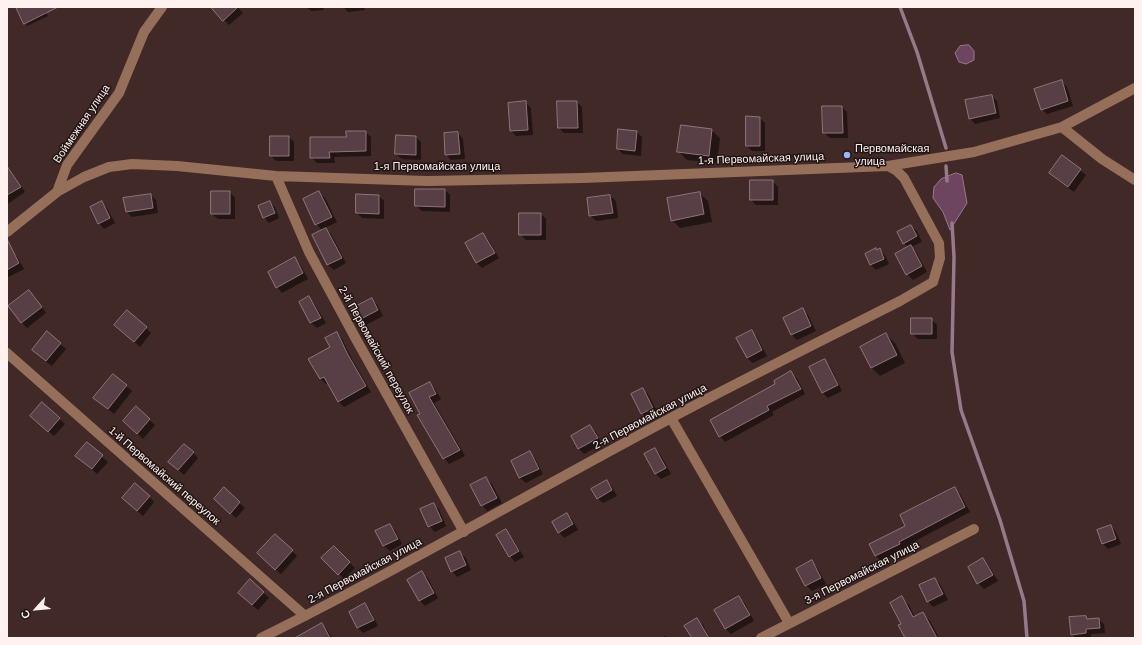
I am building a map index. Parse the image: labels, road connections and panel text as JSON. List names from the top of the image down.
{
  "streets": {
    "street": [
      "Воймежная улица",
      "1-я Первомайская улица",
      "2-й Первомайский переулок",
      "2-я Первомайская улица",
      "1-й Первомайский переулок",
      "3-я Первомайская улица"
    ]
  },
  "crossings": [
    ["Воймежная улица", "1-я Первомайская улица"],
    ["1-я Первомайская улица", "2-й Первомайский переулок"],
    ["1-я Первомайская улица", "2-я Первомайская улица"],
    ["2-й Первомайский переулок", "2-я Первомайская улица"],
    ["2-я Первомайская улица", "1-й Первомайский переулок"]
  ],
  "places": ["Первомайская улица"],
  "north": "bottom left"
}
